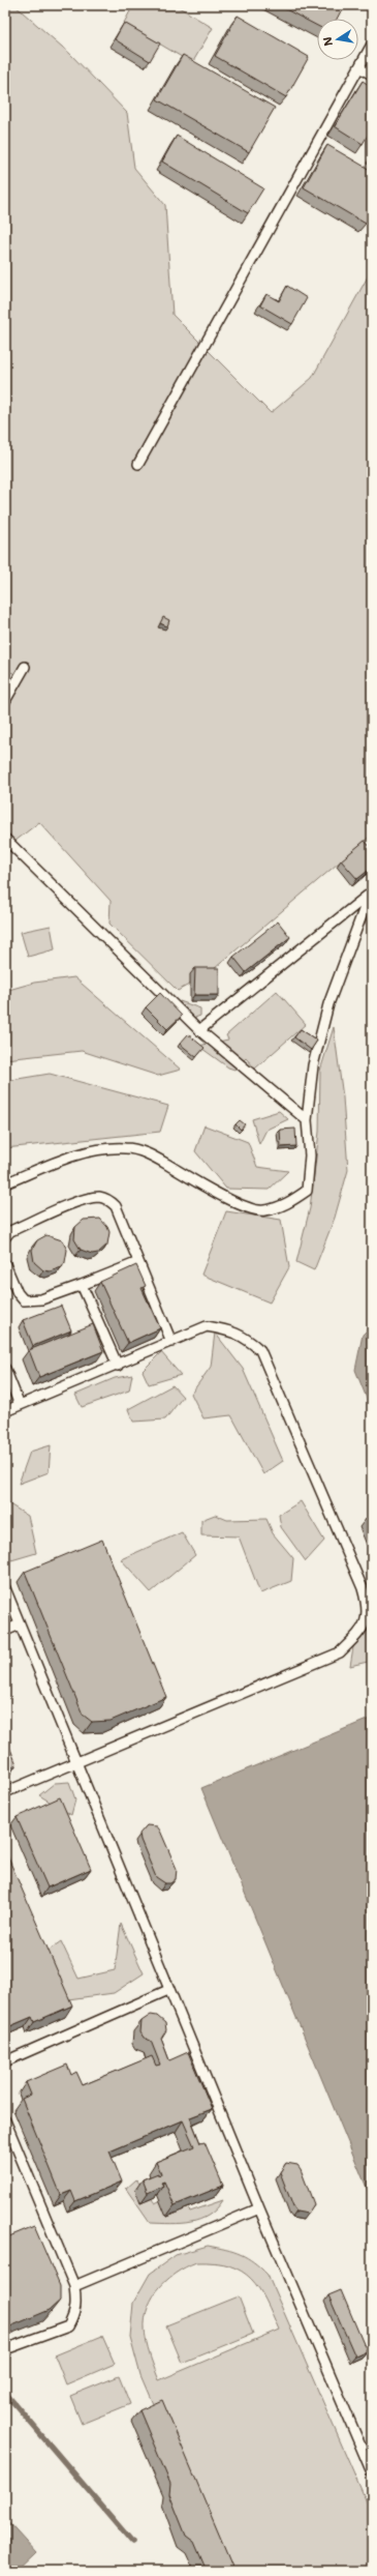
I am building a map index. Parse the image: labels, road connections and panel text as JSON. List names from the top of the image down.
{
  "north": "left"
}
